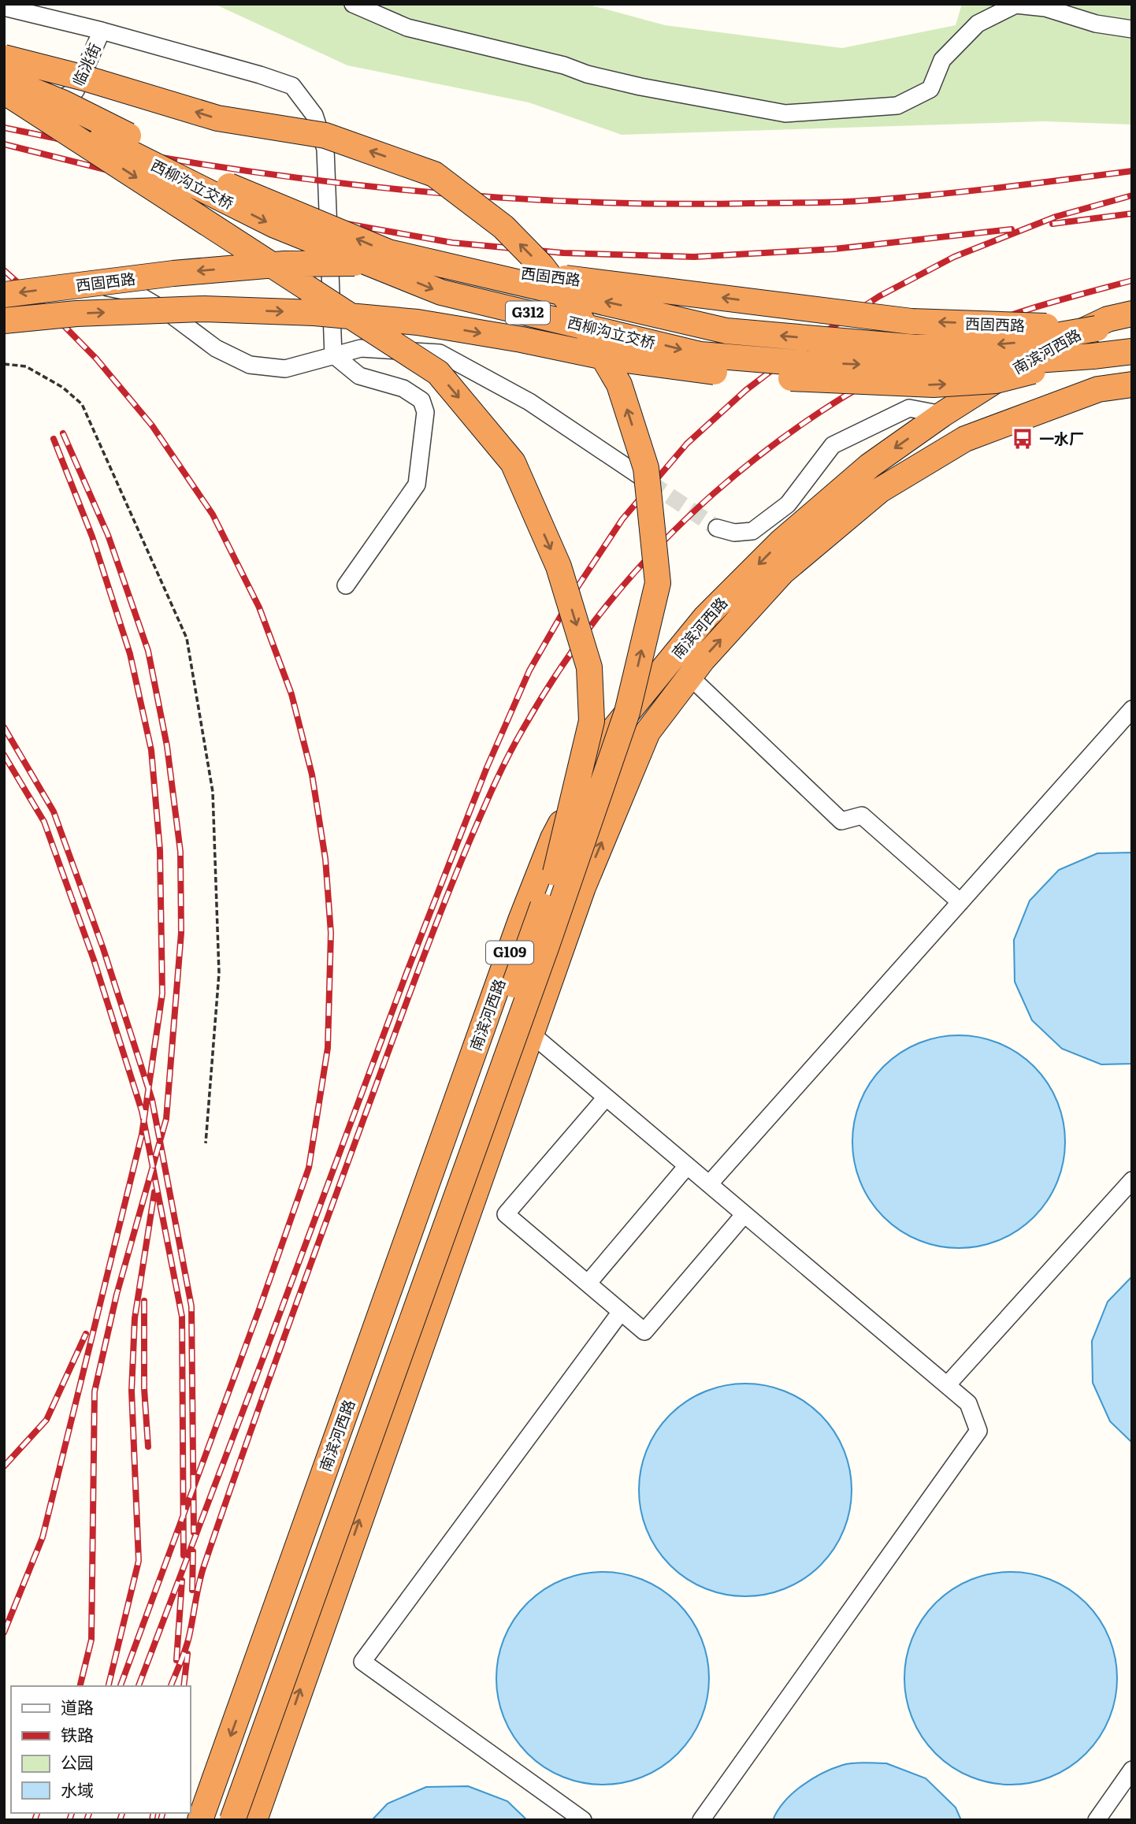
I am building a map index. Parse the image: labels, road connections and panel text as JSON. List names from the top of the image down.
{
  "streets": {
    "highway": [
      "西柳沟立交桥",
      "西固西路",
      "G312",
      "南滨河西路",
      "G109"
    ],
    "street": ["临洮街"]
  },
  "crossings": [
    ["西柳沟立交桥", "西固西路"]
  ],
  "places": {
    "bus stop": ["一水厂"]
  },
  "legend": [
    "道路",
    "铁路",
    "公园",
    "水域"
  ]
}
